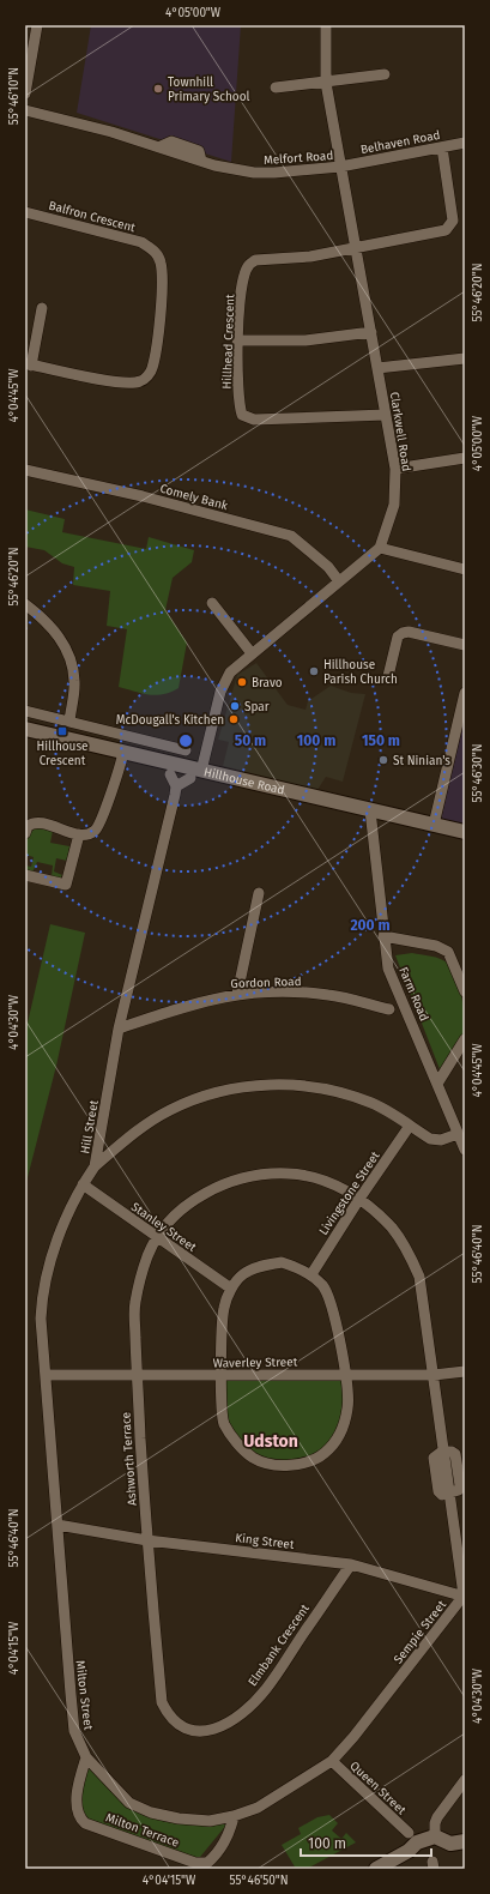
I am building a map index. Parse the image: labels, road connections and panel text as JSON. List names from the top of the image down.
{
  "streets": {
    "street": [
      "Belhaven Road",
      "Melfort Road",
      "Balfron Crescent",
      "Hillhead Crescent",
      "Clarkwell Road",
      "Comely Bank",
      "Hillhouse Road",
      "Gordon Road",
      "Farm Road",
      "Hill Street",
      "Livingstone Street",
      "Stanley Street",
      "Waverley Street",
      "Ashworth Terrace",
      "King Street",
      "Sempie Street",
      "Elmbank Crescent",
      "Milton Street",
      "Queen Street",
      "Milton Terrace"
    ]
  },
  "crossings": [
    ["Belhaven Road", "Melfort Road"],
    ["Belhaven Road", "Clarkwell Road"],
    ["Melfort Road", "Clarkwell Road"],
    ["Hillhead Crescent", "Clarkwell Road"],
    ["Hillhouse Road", "Farm Road"],
    ["Gordon Road", "Hill Street"],
    ["Hill Street", "Stanley Street"],
    ["Hill Street", "Waverley Street"],
    ["Hill Street", "King Street"],
    ["Hill Street", "Milton Street"],
    ["Livingstone Street", "Ashworth Terrace"],
    ["Stanley Street", "Ashworth Terrace"],
    ["Waverley Street", "Ashworth Terrace"],
    ["Ashworth Terrace", "King Street"],
    ["Ashworth Terrace", "Elmbank Crescent"],
    ["King Street", "Sempie Street"],
    ["King Street", "Elmbank Crescent"],
    ["King Street", "Milton Street"],
    ["Sempie Street", "Milton Street"],
    ["Sempie Street", "Queen Street"],
    ["Milton Street", "Queen Street"],
    ["Milton Street", "Milton Terrace"]
  ],
  "districts": ["Udston"],
  "places": {
    "other": [
      "Townhill Primary School",
      "Hillhouse Parish Church",
      "Bravo",
      "Spar",
      "McDougall's Kitchen",
      "St Ninian's"
    ],
    "transit": ["Hillhouse Crescent"]
  },
  "scale_bar": "100 m",
  "coordinates": [
    "4°05'00\"W",
    "55°46'10\"N",
    "55°46'20\"N",
    "4°04'45\"W",
    "55°46'30\"N",
    "4°04'30\"W",
    "55°46'40\"N",
    "4°04'15\"W",
    "55°46'50\"N"
  ],
  "rings": [
    "50 m",
    "100 m",
    "150 m",
    "200 m"
  ]
}
